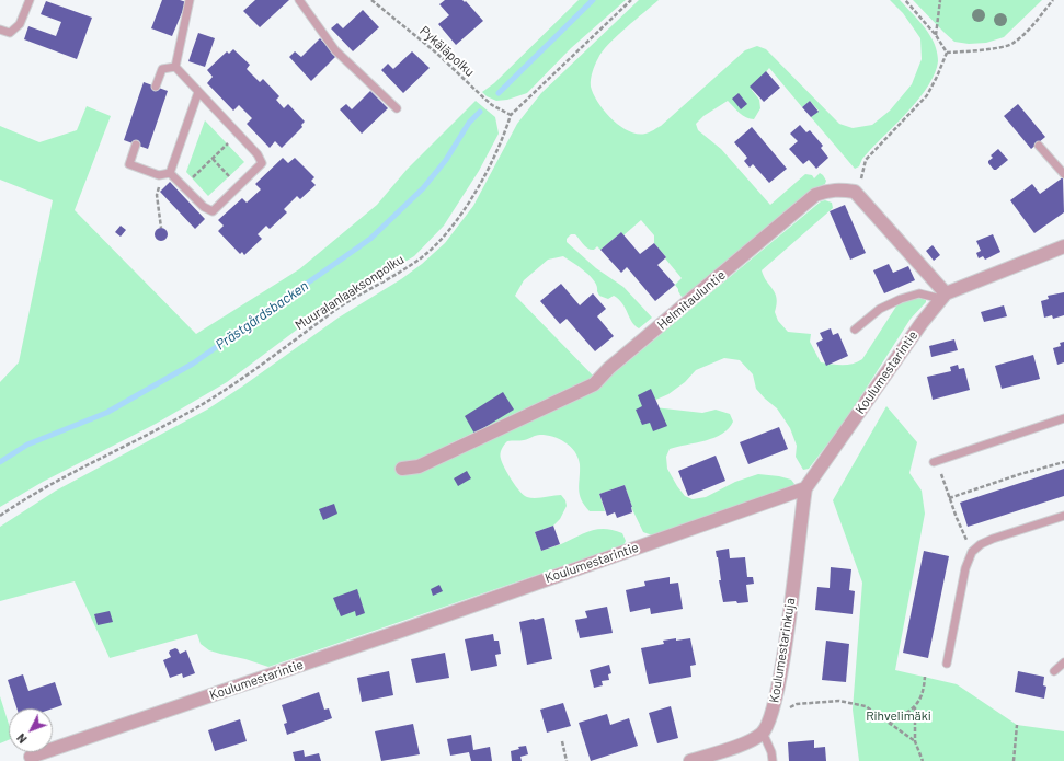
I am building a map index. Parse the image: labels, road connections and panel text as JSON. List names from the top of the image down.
{
  "streets": {
    "street": ["Helmitauluntie", "Koulumestarintie", "Koulumestarinkuja"],
    "path": ["Pykäläpolku", "Muuralanlaaksonpolku"]
  },
  "crossings": [
    ["Pykäläpolku", "Muuralanlaaksonpolku"],
    ["Koulumestarintie", "Koulumestarinkuja"]
  ],
  "water": ["Prästgårdsbacken"],
  "parks": ["Rihvelimäki"],
  "north": "bottom left"
}
